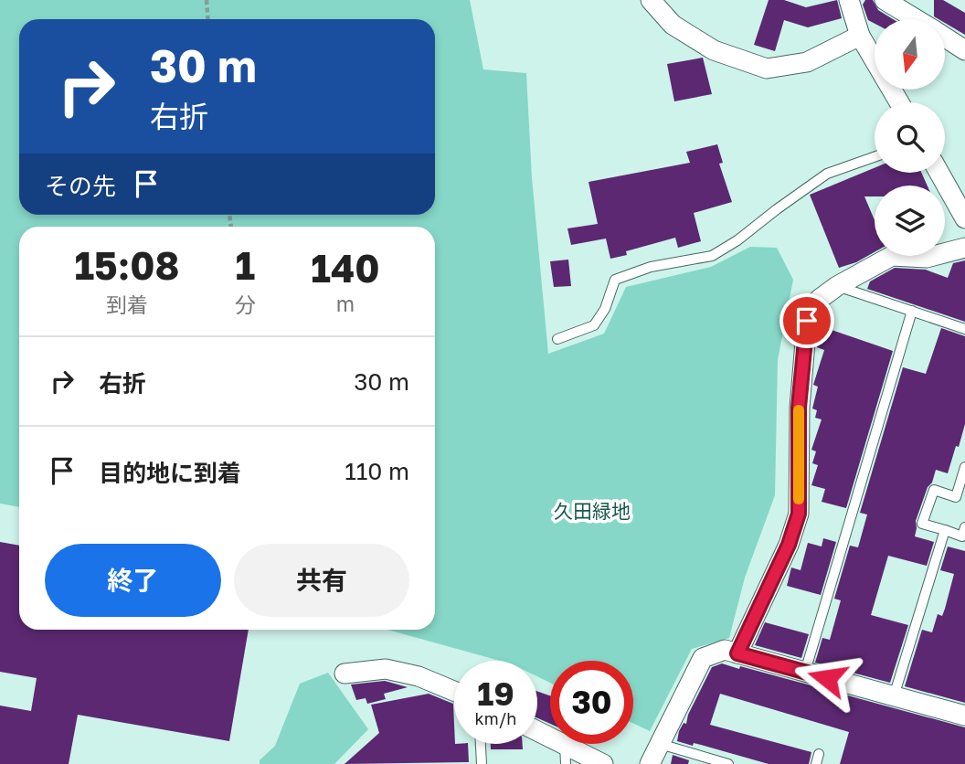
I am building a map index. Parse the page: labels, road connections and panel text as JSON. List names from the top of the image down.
{
  "parks": ["久田緑地"],
  "north": "bottom",
  "page": {
    "turn": ["30 m", "右折"],
    "then": "その先",
    "eta": [
      "15:08",
      "到着",
      "1",
      "分",
      "140",
      "m"
    ],
    "list": [
      {
        "name": "右折",
        "value": "30 m"
      },
      {
        "name": "目的地に到着",
        "value": "110 m"
      }
    ],
    "buttons": ["終了", "共有"],
    "speed": "19 km/h",
    "limit": "30"
  }
}
